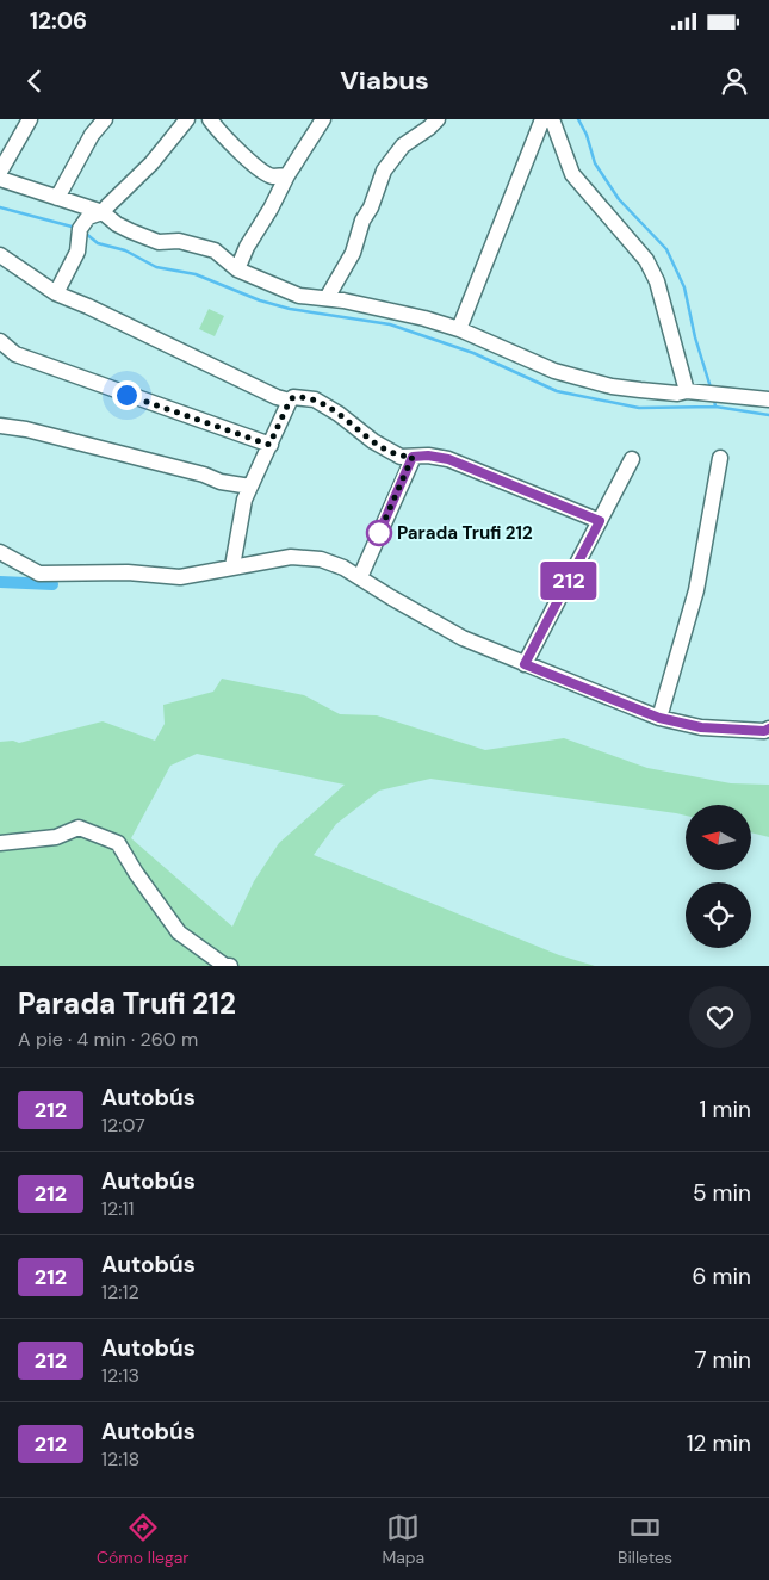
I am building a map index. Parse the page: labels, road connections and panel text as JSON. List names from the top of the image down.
{
  "places": ["Parada Trufi 212"],
  "lines": ["bus line 212"],
  "north": "left",
  "page": {
    "status": "12:06",
    "header": "Viabus",
    "on_map": "212",
    "heading": ["Parada Trufi 212", "A pie · 4 min · 260 m"],
    "list": [
      {
        "mark": "212",
        "name": "Autobús",
        "note": "12:07",
        "value": "1 min"
      },
      {
        "mark": "212",
        "name": "Autobús",
        "note": "12:11",
        "value": "5 min"
      },
      {
        "mark": "212",
        "name": "Autobús",
        "note": "12:12",
        "value": "6 min"
      },
      {
        "mark": "212",
        "name": "Autobús",
        "note": "12:13",
        "value": "7 min"
      },
      {
        "mark": "212",
        "name": "Autobús",
        "note": "12:18",
        "value": "12 min"
      }
    ],
    "tabs": ["Cómo llegar", "Mapa", "Billetes"]
  }
}
